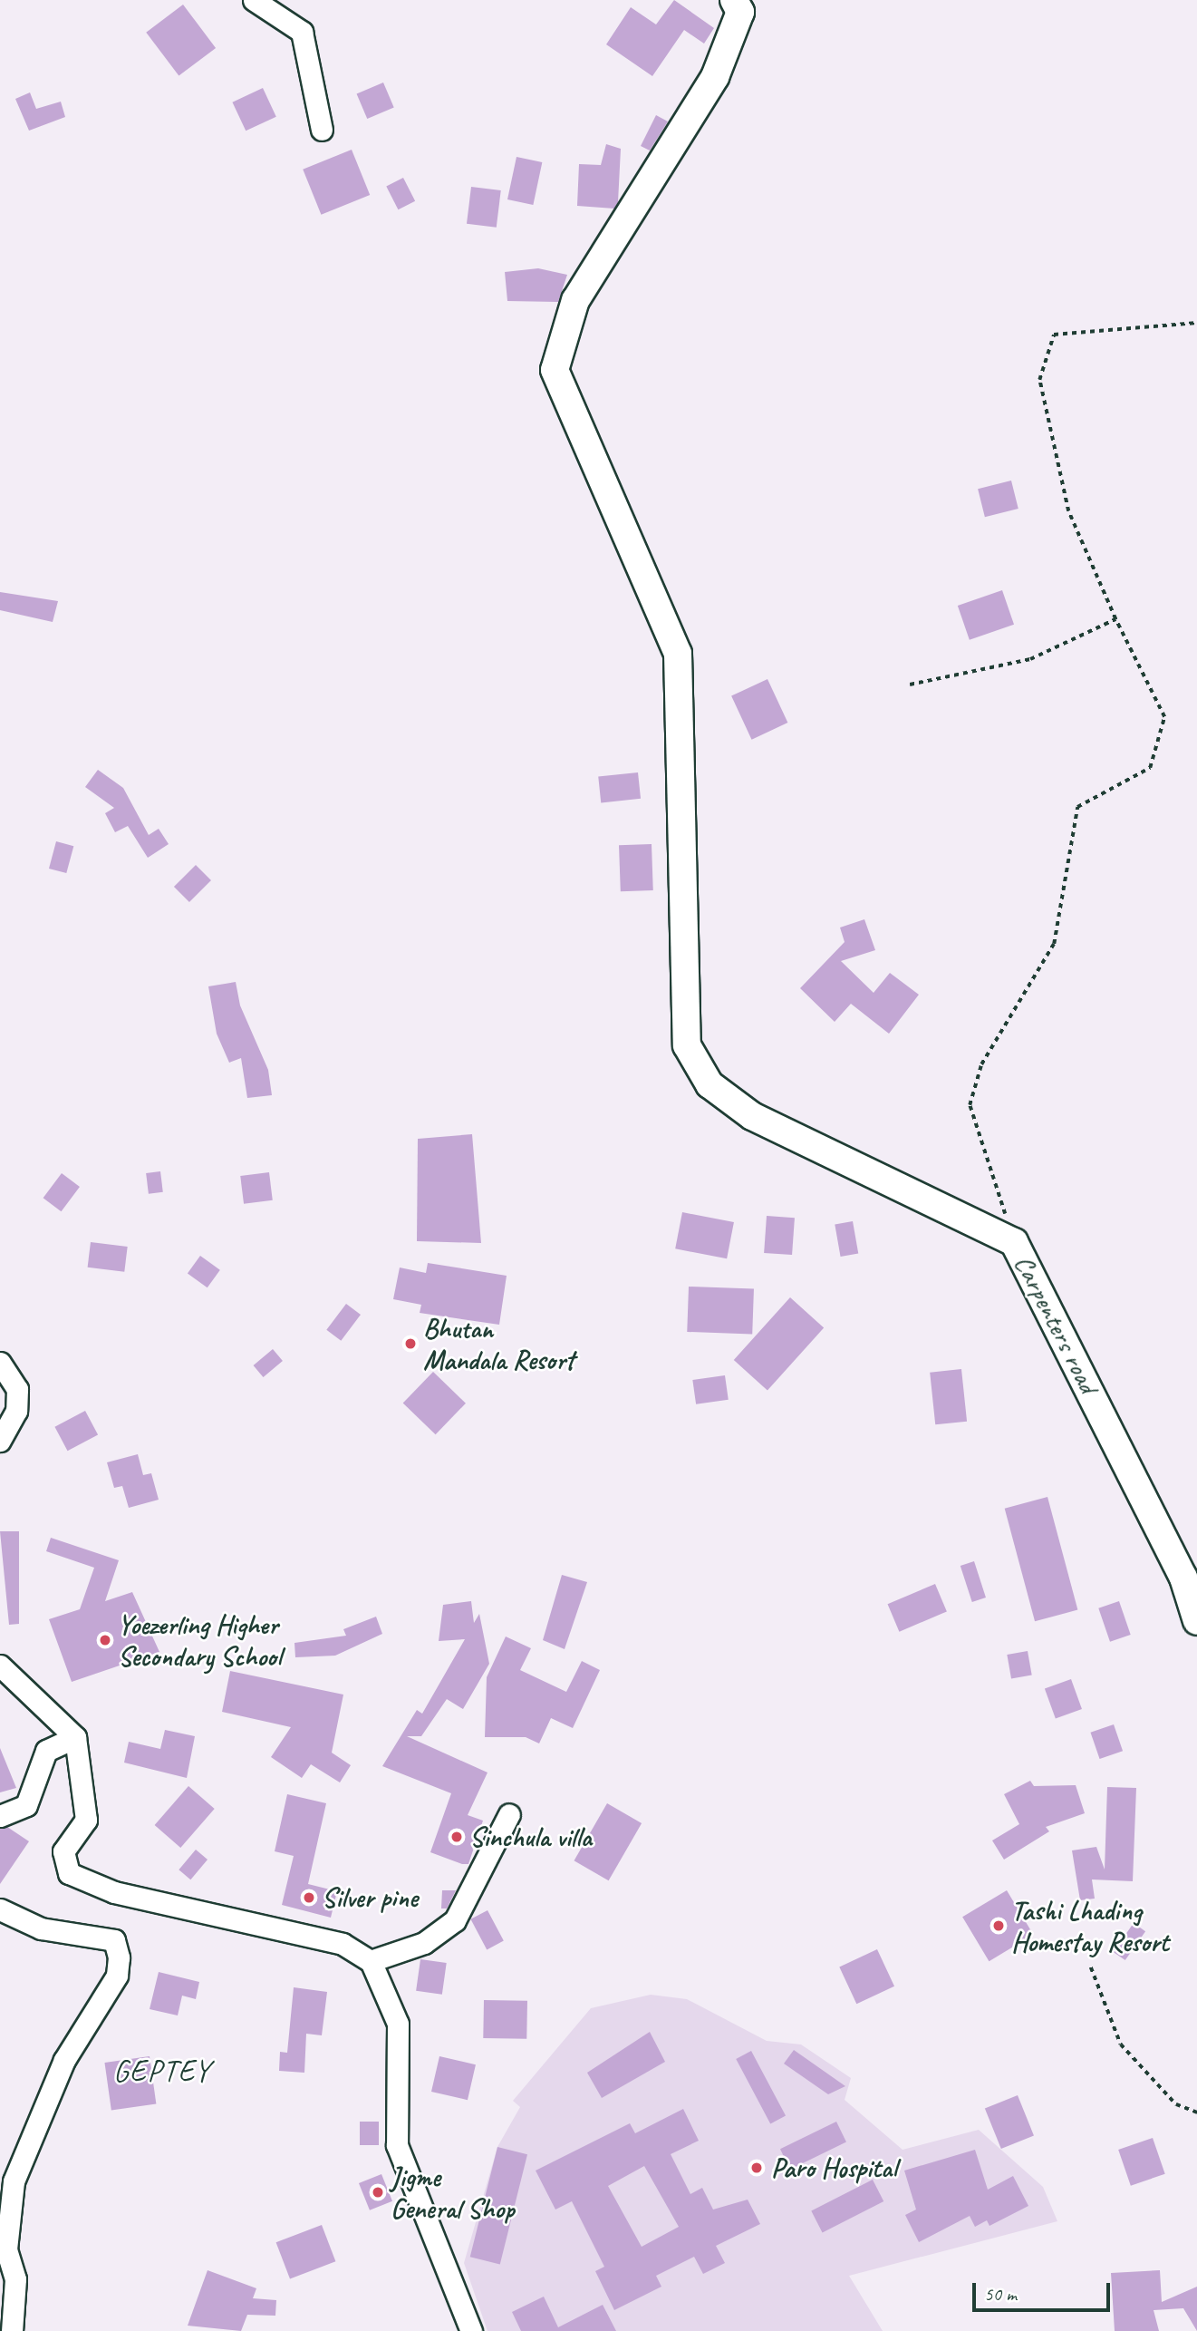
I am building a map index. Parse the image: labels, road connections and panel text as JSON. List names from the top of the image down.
{
  "streets": {
    "street": ["Carpenters road"]
  },
  "districts": ["GEPTEY"],
  "places": [
    "Bhutan Mandala Resort",
    "Yoezerling Higher Secondary School",
    "Sinchula villa",
    "Silver pine",
    "Tashi Lhading Homestay Resort",
    "Paro Hospital",
    "Jigme General Shop"
  ],
  "scale_bar": "50 m"
}
